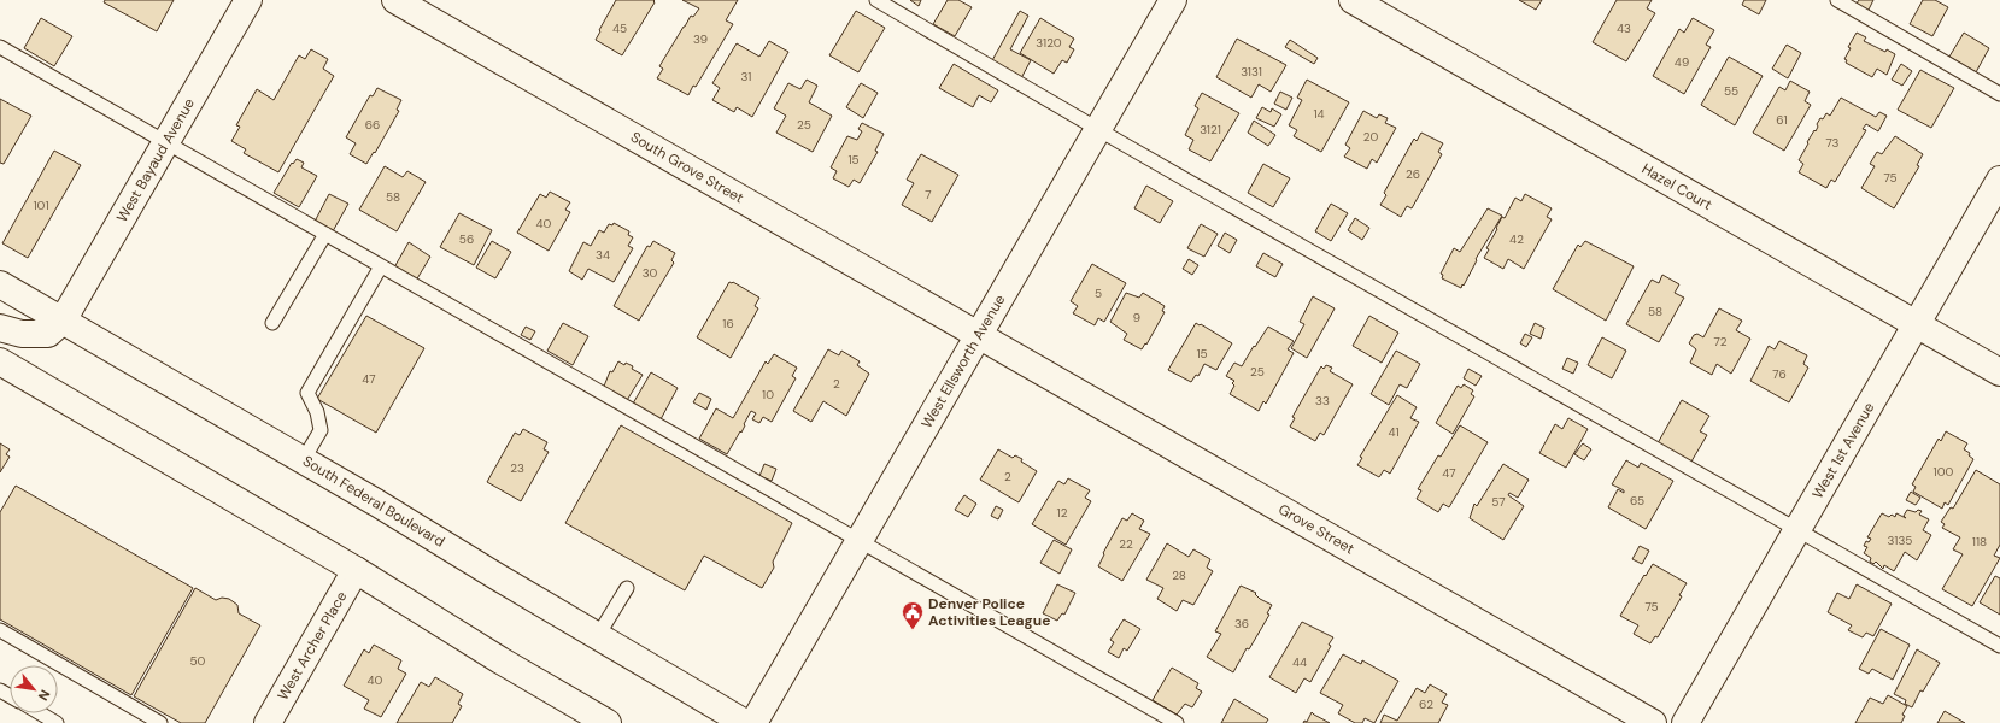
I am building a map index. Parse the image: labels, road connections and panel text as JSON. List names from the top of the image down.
{
  "streets": {
    "street": [
      "West Bayaud Avenue",
      "South Grove Street",
      "Hazel Court",
      "West Ellsworth Avenue",
      "West 1st Avenue",
      "South Federal Boulevard",
      "Grove Street",
      "West Archer Place"
    ]
  },
  "crossings": [
    ["West Bayaud Avenue", "South Federal Boulevard"],
    ["South Grove Street", "West Ellsworth Avenue"],
    ["South Grove Street", "Grove Street"],
    ["Hazel Court", "West 1st Avenue"],
    ["West Ellsworth Avenue", "Grove Street"]
  ],
  "places": {
    "public building": ["Denver Police Activities League"]
  },
  "house_numbers": [
    "45",
    "43",
    "39",
    "3120",
    "49",
    "3131",
    "31",
    "55",
    "14",
    "61",
    "66",
    "25",
    "3121",
    "20",
    "73",
    "15",
    "26",
    "75",
    "7",
    "58",
    "101",
    "40",
    "56",
    "42",
    "34",
    "30",
    "5",
    "58",
    "9",
    "16",
    "72",
    "15",
    "25",
    "76",
    "47",
    "2",
    "10",
    "33",
    "41",
    "23",
    "100",
    "47",
    "2",
    "65",
    "57",
    "12",
    "3135",
    "118",
    "22",
    "28",
    "75",
    "36",
    "50",
    "44",
    "40",
    "62"
  ],
  "north": "bottom right"
}
